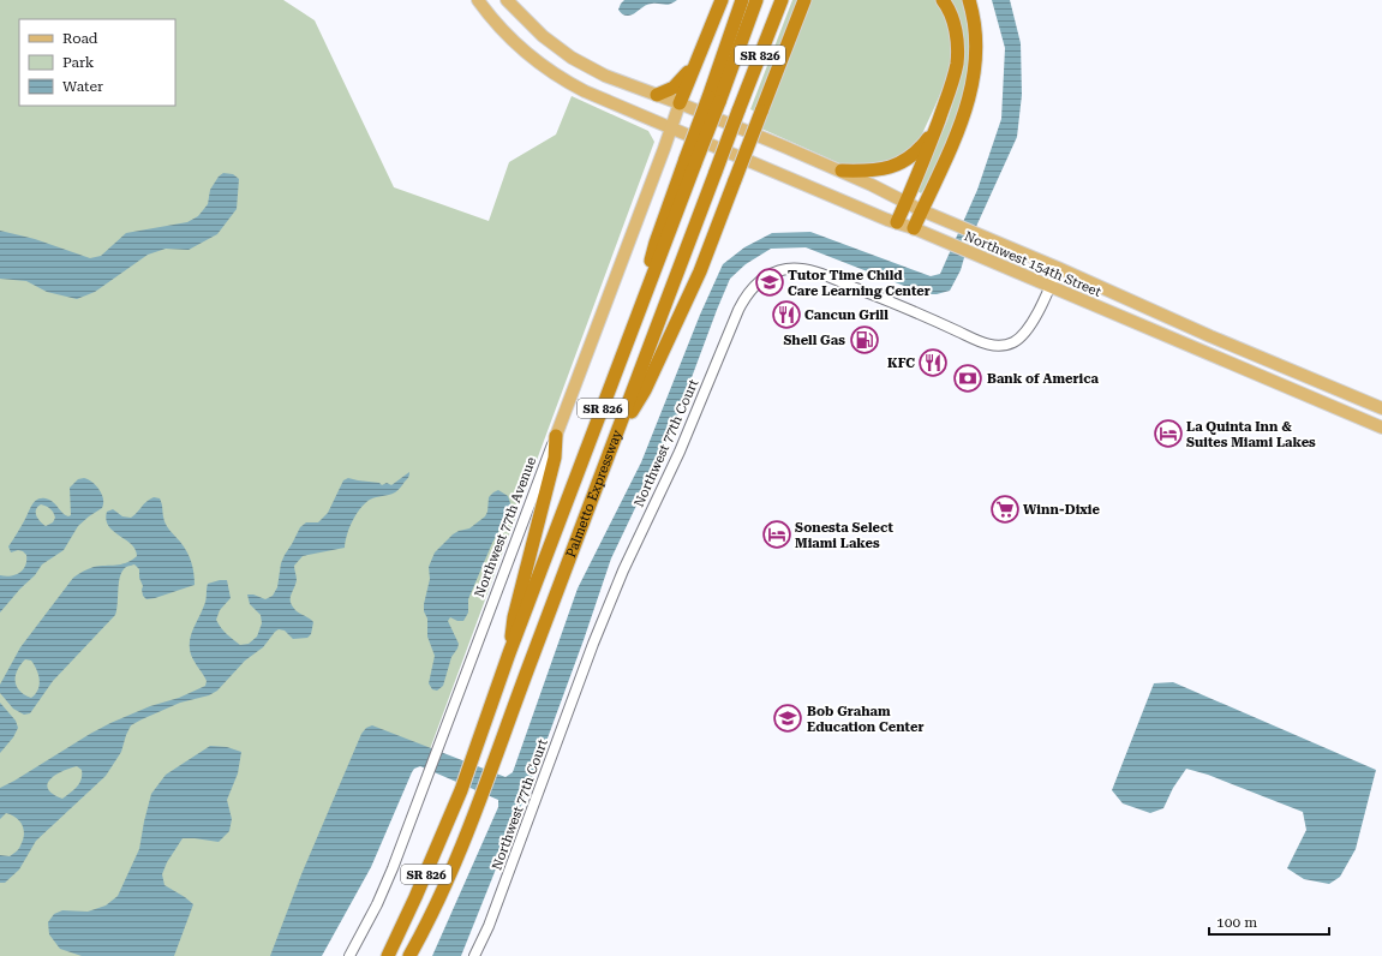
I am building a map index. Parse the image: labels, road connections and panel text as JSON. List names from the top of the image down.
{
  "streets": {
    "highway": ["SR 826", "Palmetto Expressway"],
    "main road": ["Northwest 154th Street", "Northwest 77th Avenue"],
    "street": ["Northwest 77th Court"]
  },
  "crossings": [
    ["Northwest 154th Street", "Northwest 77th Court"],
    ["Northwest 154th Street", "Northwest 77th Avenue"]
  ],
  "places": {
    "school or university": ["Tutor Time Child Care Learning Center", "Bob Graham Education Center"],
    "restaurant": ["Cancun Grill", "KFC"],
    "fuel station": ["Shell Gas"],
    "bank": ["Bank of America"],
    "hotel": ["La Quinta Inn & Suites Miami Lakes", "Sonesta Select Miami Lakes"],
    "supermarket": ["Winn-Dixie"]
  },
  "legend": ["Road", "Park", "Water"],
  "scale_bar": "100 m"
}
